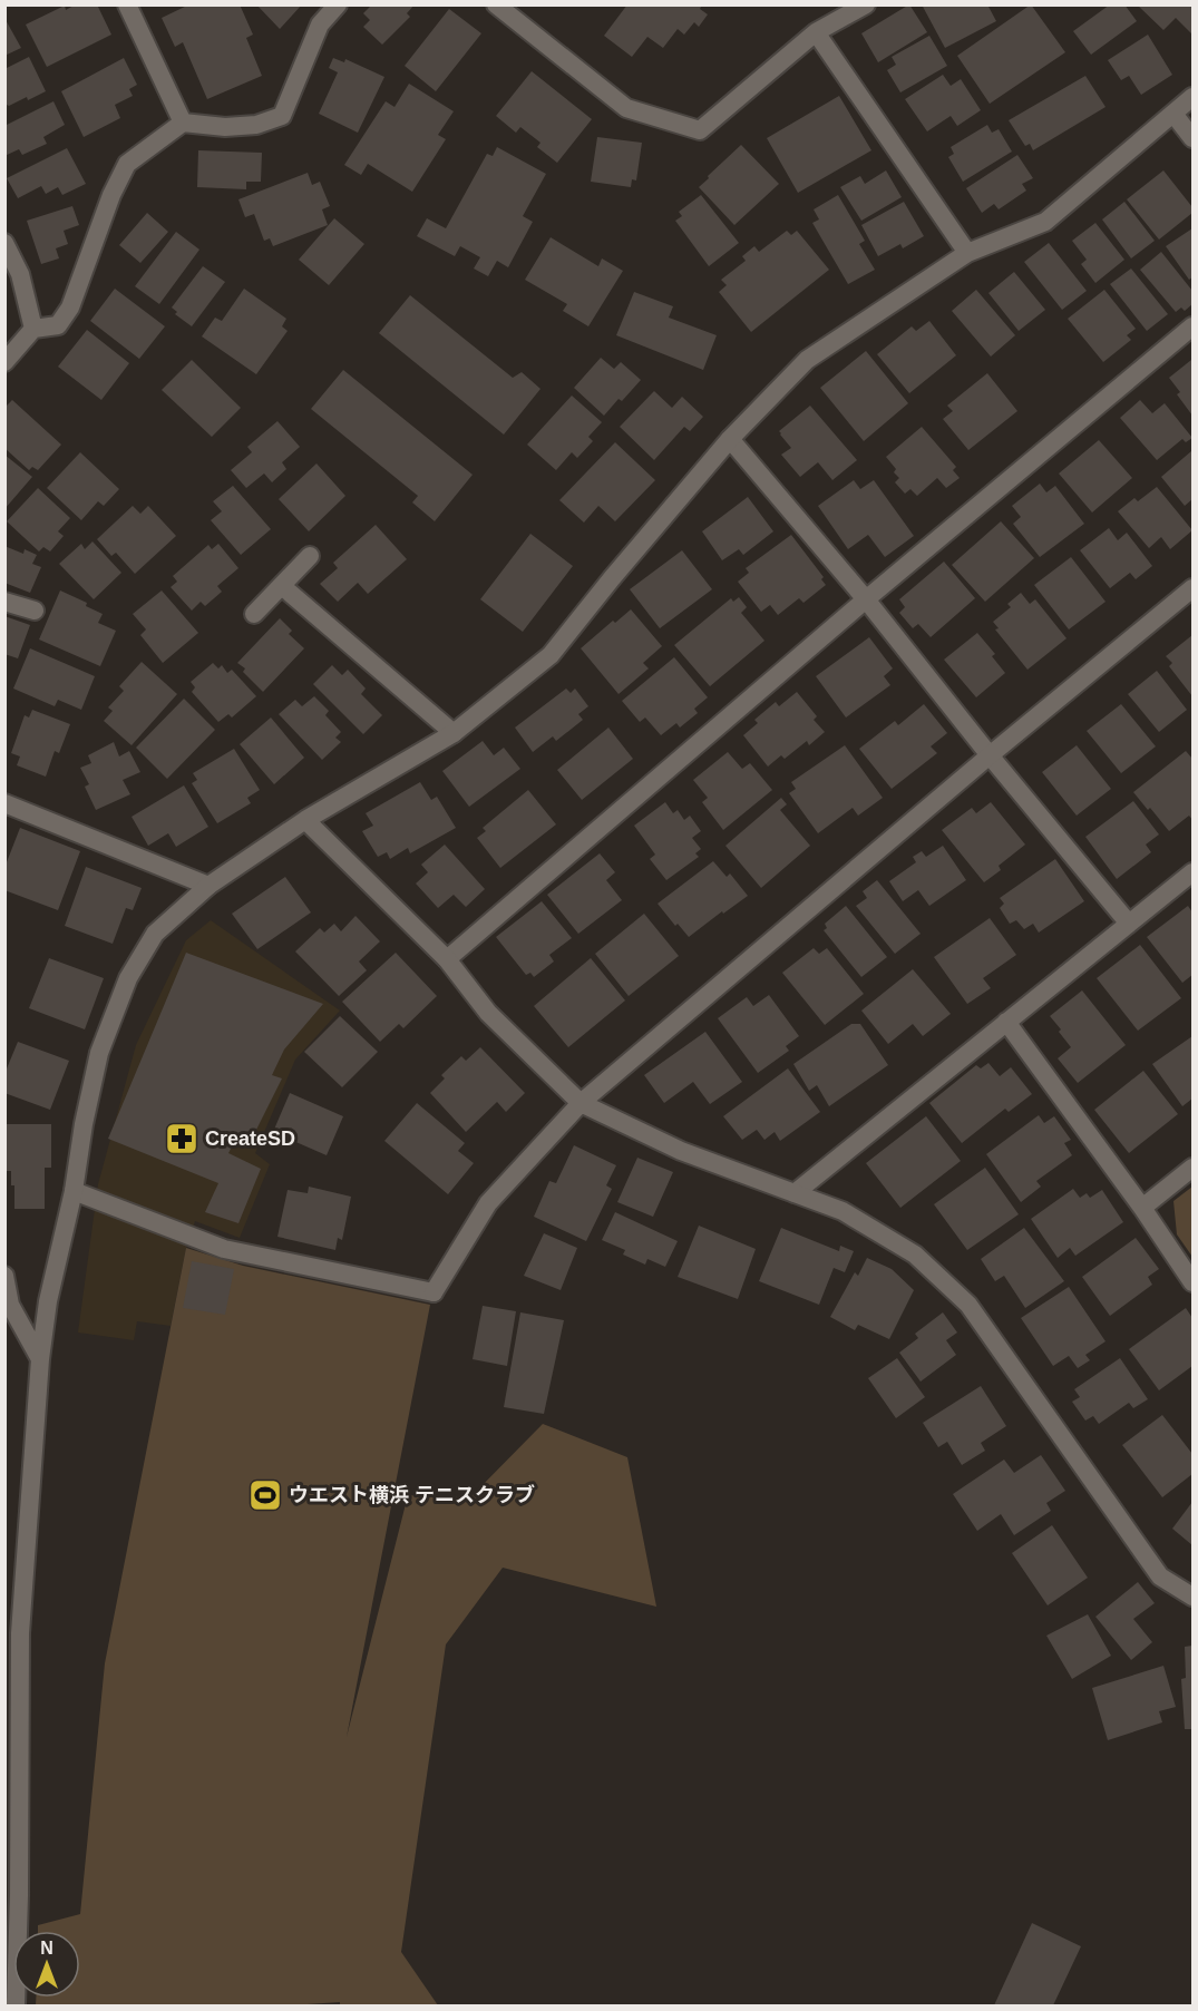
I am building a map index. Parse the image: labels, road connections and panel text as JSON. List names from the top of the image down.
{
  "places": {
    "pharmacy": ["CreateSD"],
    "sports": ["ウエスト横浜 テニスクラブ"]
  },
  "north": "top"
}
